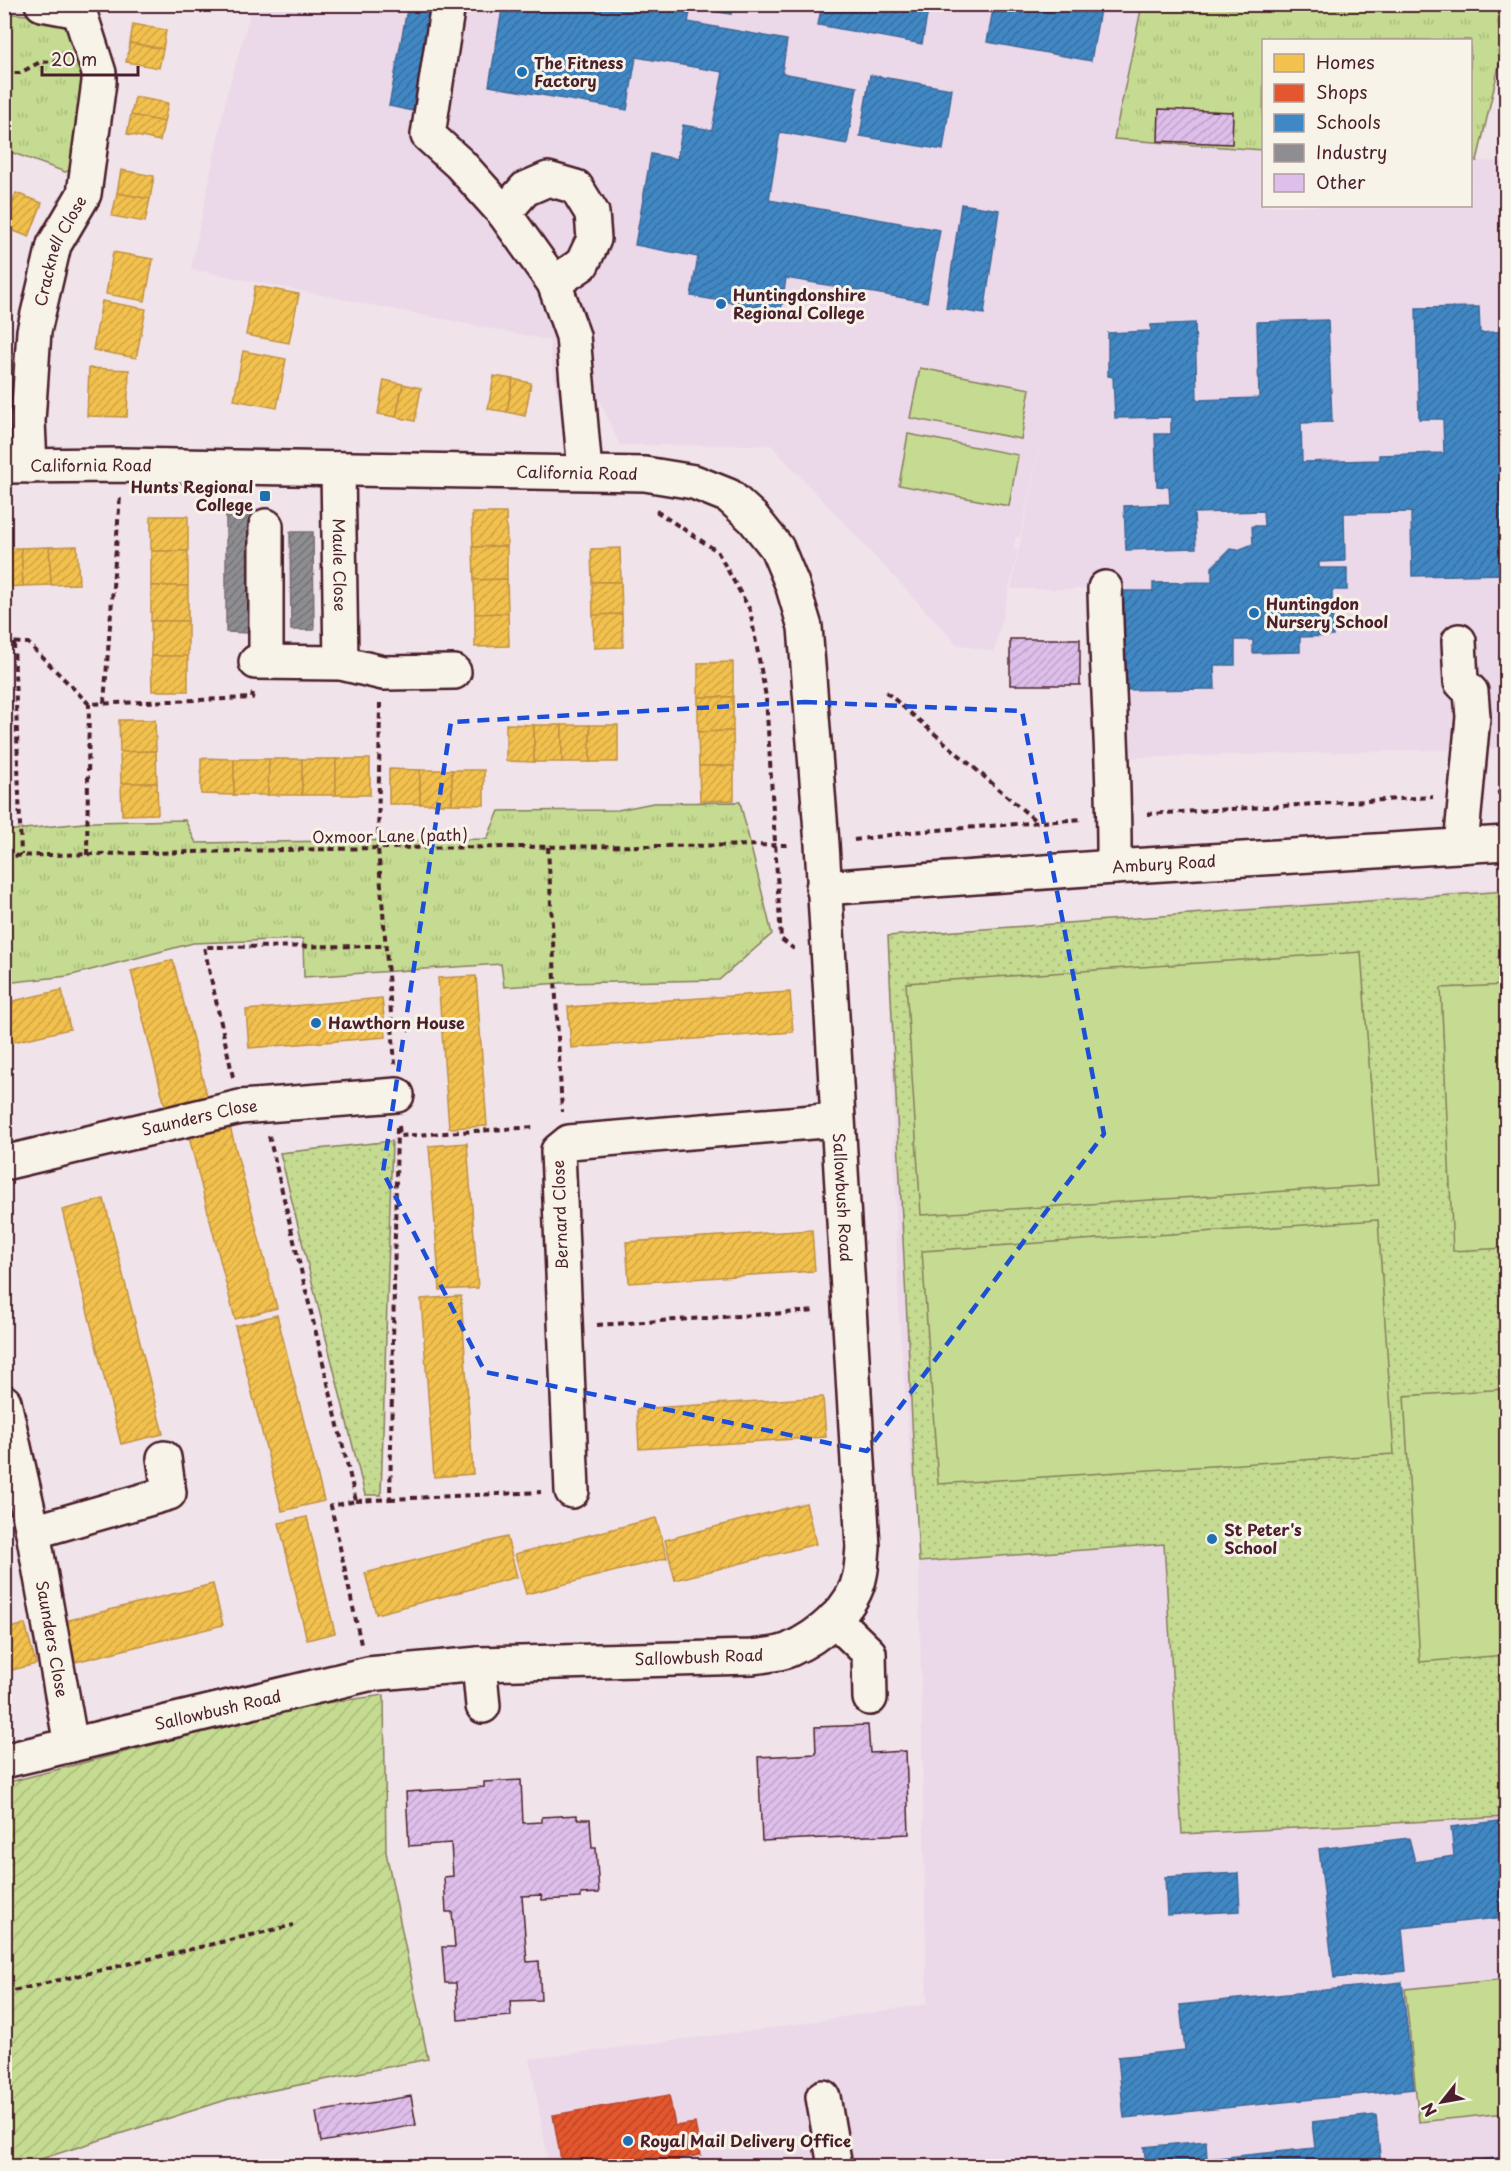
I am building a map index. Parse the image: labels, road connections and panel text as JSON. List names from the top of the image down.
{
  "streets": {
    "street": [
      "Cracknell Close",
      "California Road",
      "Maule Close",
      "Ambury Road",
      "Saunders Close",
      "Sallowbush Road",
      "Bernard Close"
    ],
    "path": ["Oxmoor Lane (path)"]
  },
  "crossings": [
    ["Cracknell Close", "California Road"],
    ["California Road", "Maule Close"],
    ["California Road", "Ambury Road"],
    ["California Road", "Sallowbush Road"],
    ["Ambury Road", "Sallowbush Road"],
    ["Saunders Close", "Sallowbush Road"],
    ["Sallowbush Road", "Bernard Close"]
  ],
  "places": {
    "other": [
      "The Fitness Factory",
      "Huntingdonshire Regional College",
      "Huntingdon Nursery School",
      "Hawthorn House",
      "St Peter's School",
      "Royal Mail Delivery Office"
    ],
    "transit": ["Hunts Regional College"]
  },
  "legend": [
    "Homes",
    "Shops",
    "Schools",
    "Industry",
    "Other"
  ],
  "scale_bar": "20 m",
  "north": "bottom left"
}
